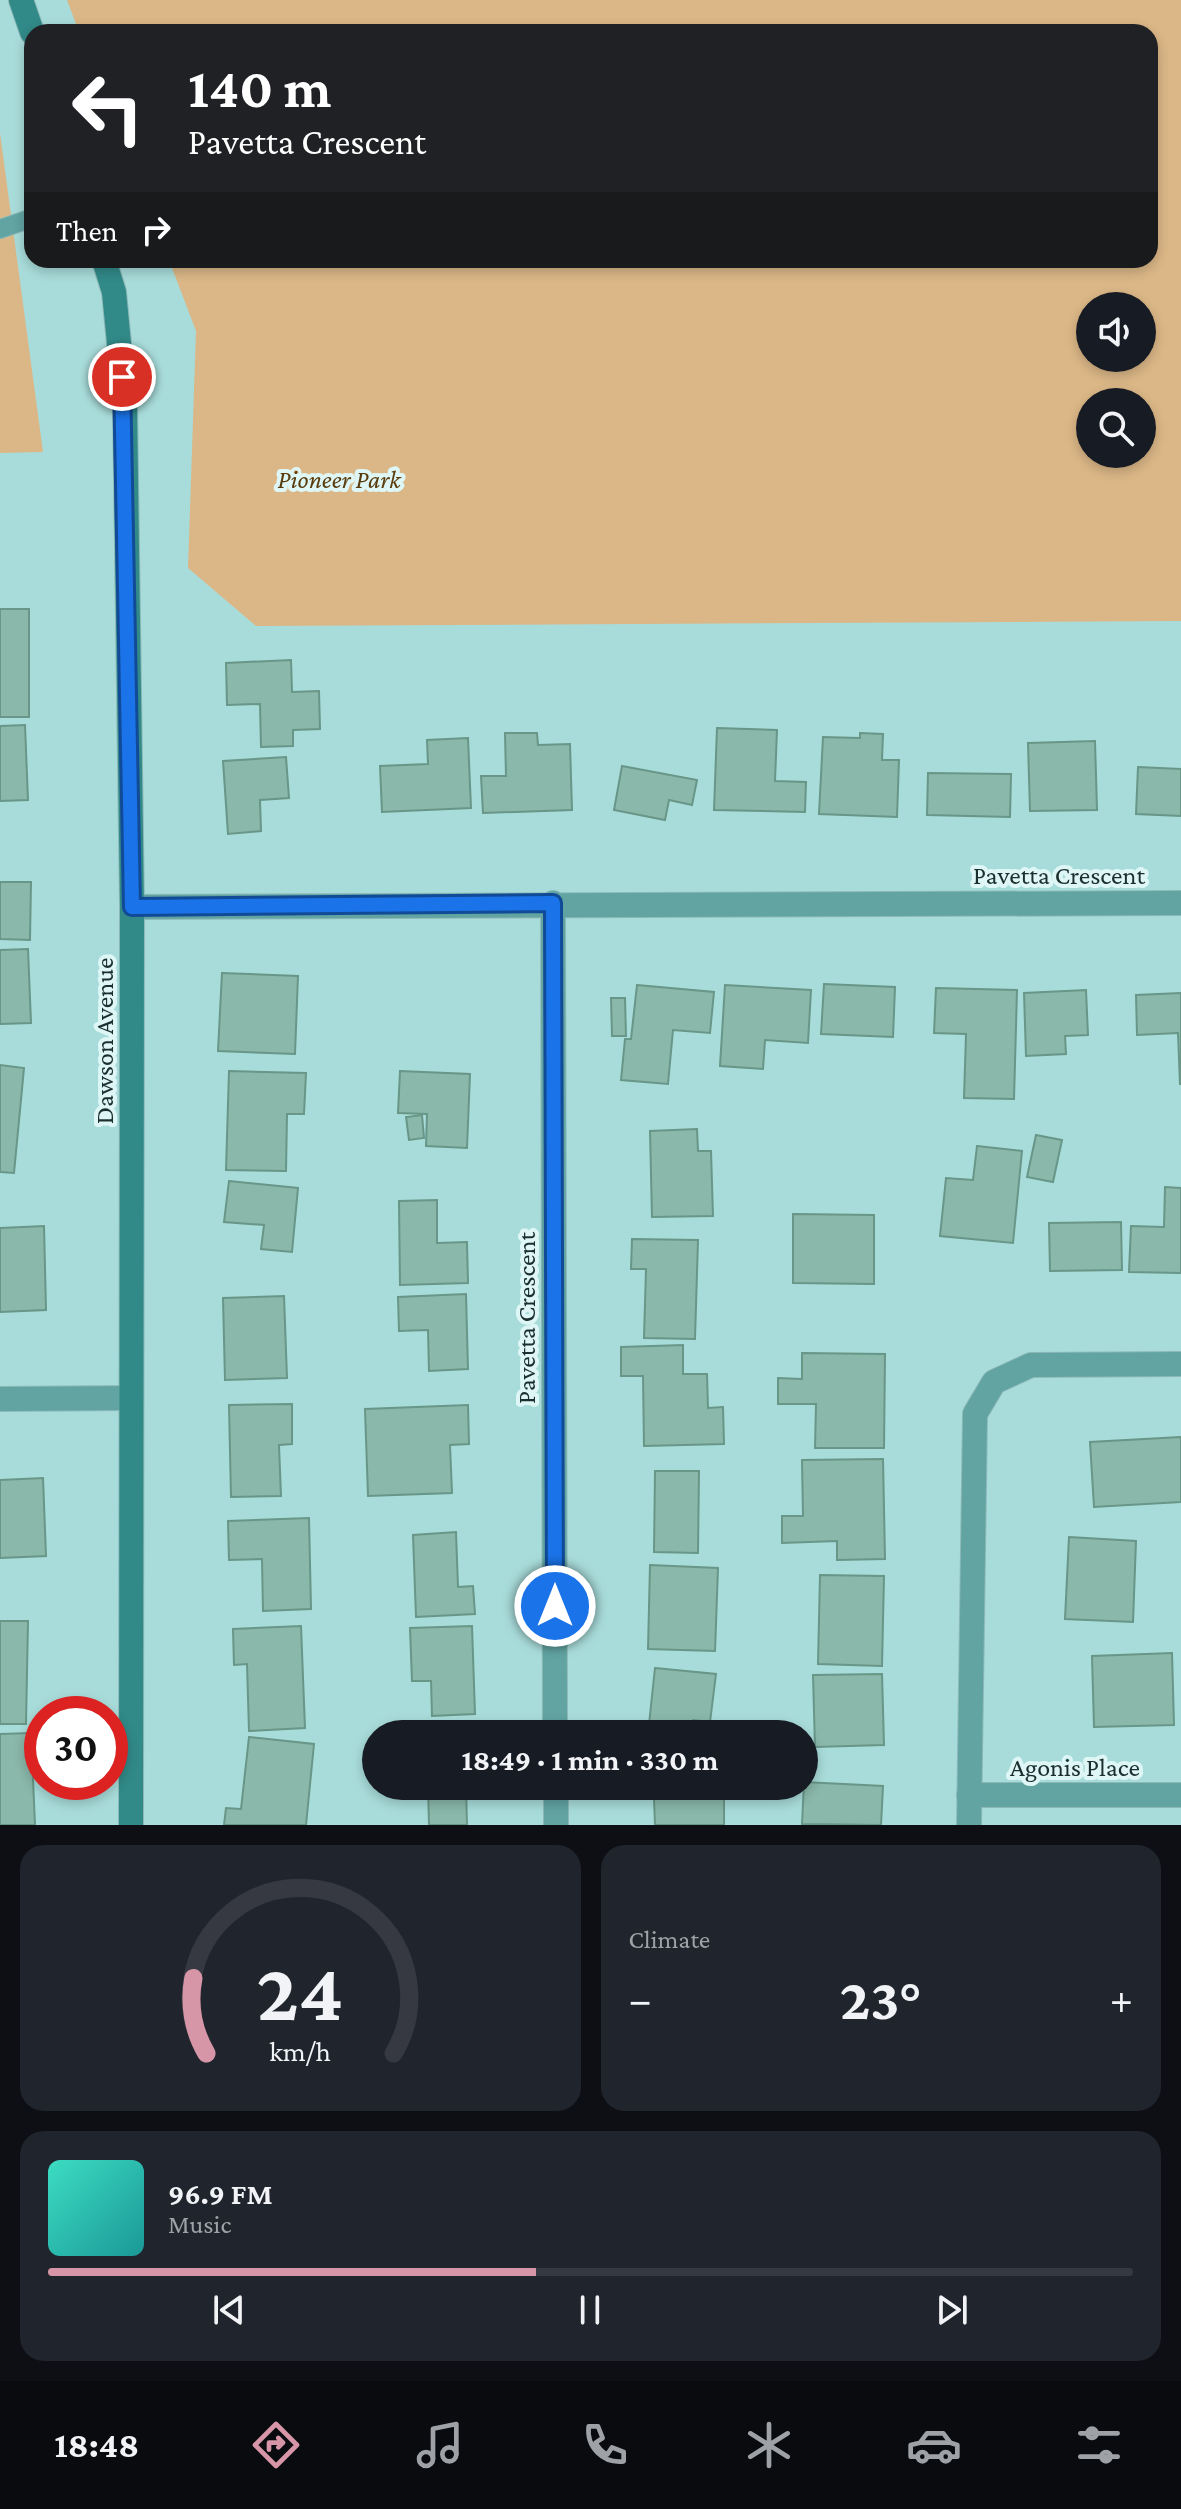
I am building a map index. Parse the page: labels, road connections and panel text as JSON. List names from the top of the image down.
{
  "streets": {
    "main road": ["Dawson Avenue"],
    "street": ["Pavetta Crescent", "Agonis Place"]
  },
  "crossings": [
    ["Pavetta Crescent", "Dawson Avenue"]
  ],
  "parks": ["Pioneer Park"],
  "page": {
    "turn": ["140 m", "Pavetta Crescent"],
    "then": "Then",
    "limit": "30",
    "trip": "18:49 · 1 min · 330 m",
    "tile": "Climate",
    "heat": ["−", "23°", "+"],
    "song": ["96.9 FM", "Music"],
    "tabs": "18:48",
    "gauge": ["24", "km/h"]
  }
}
